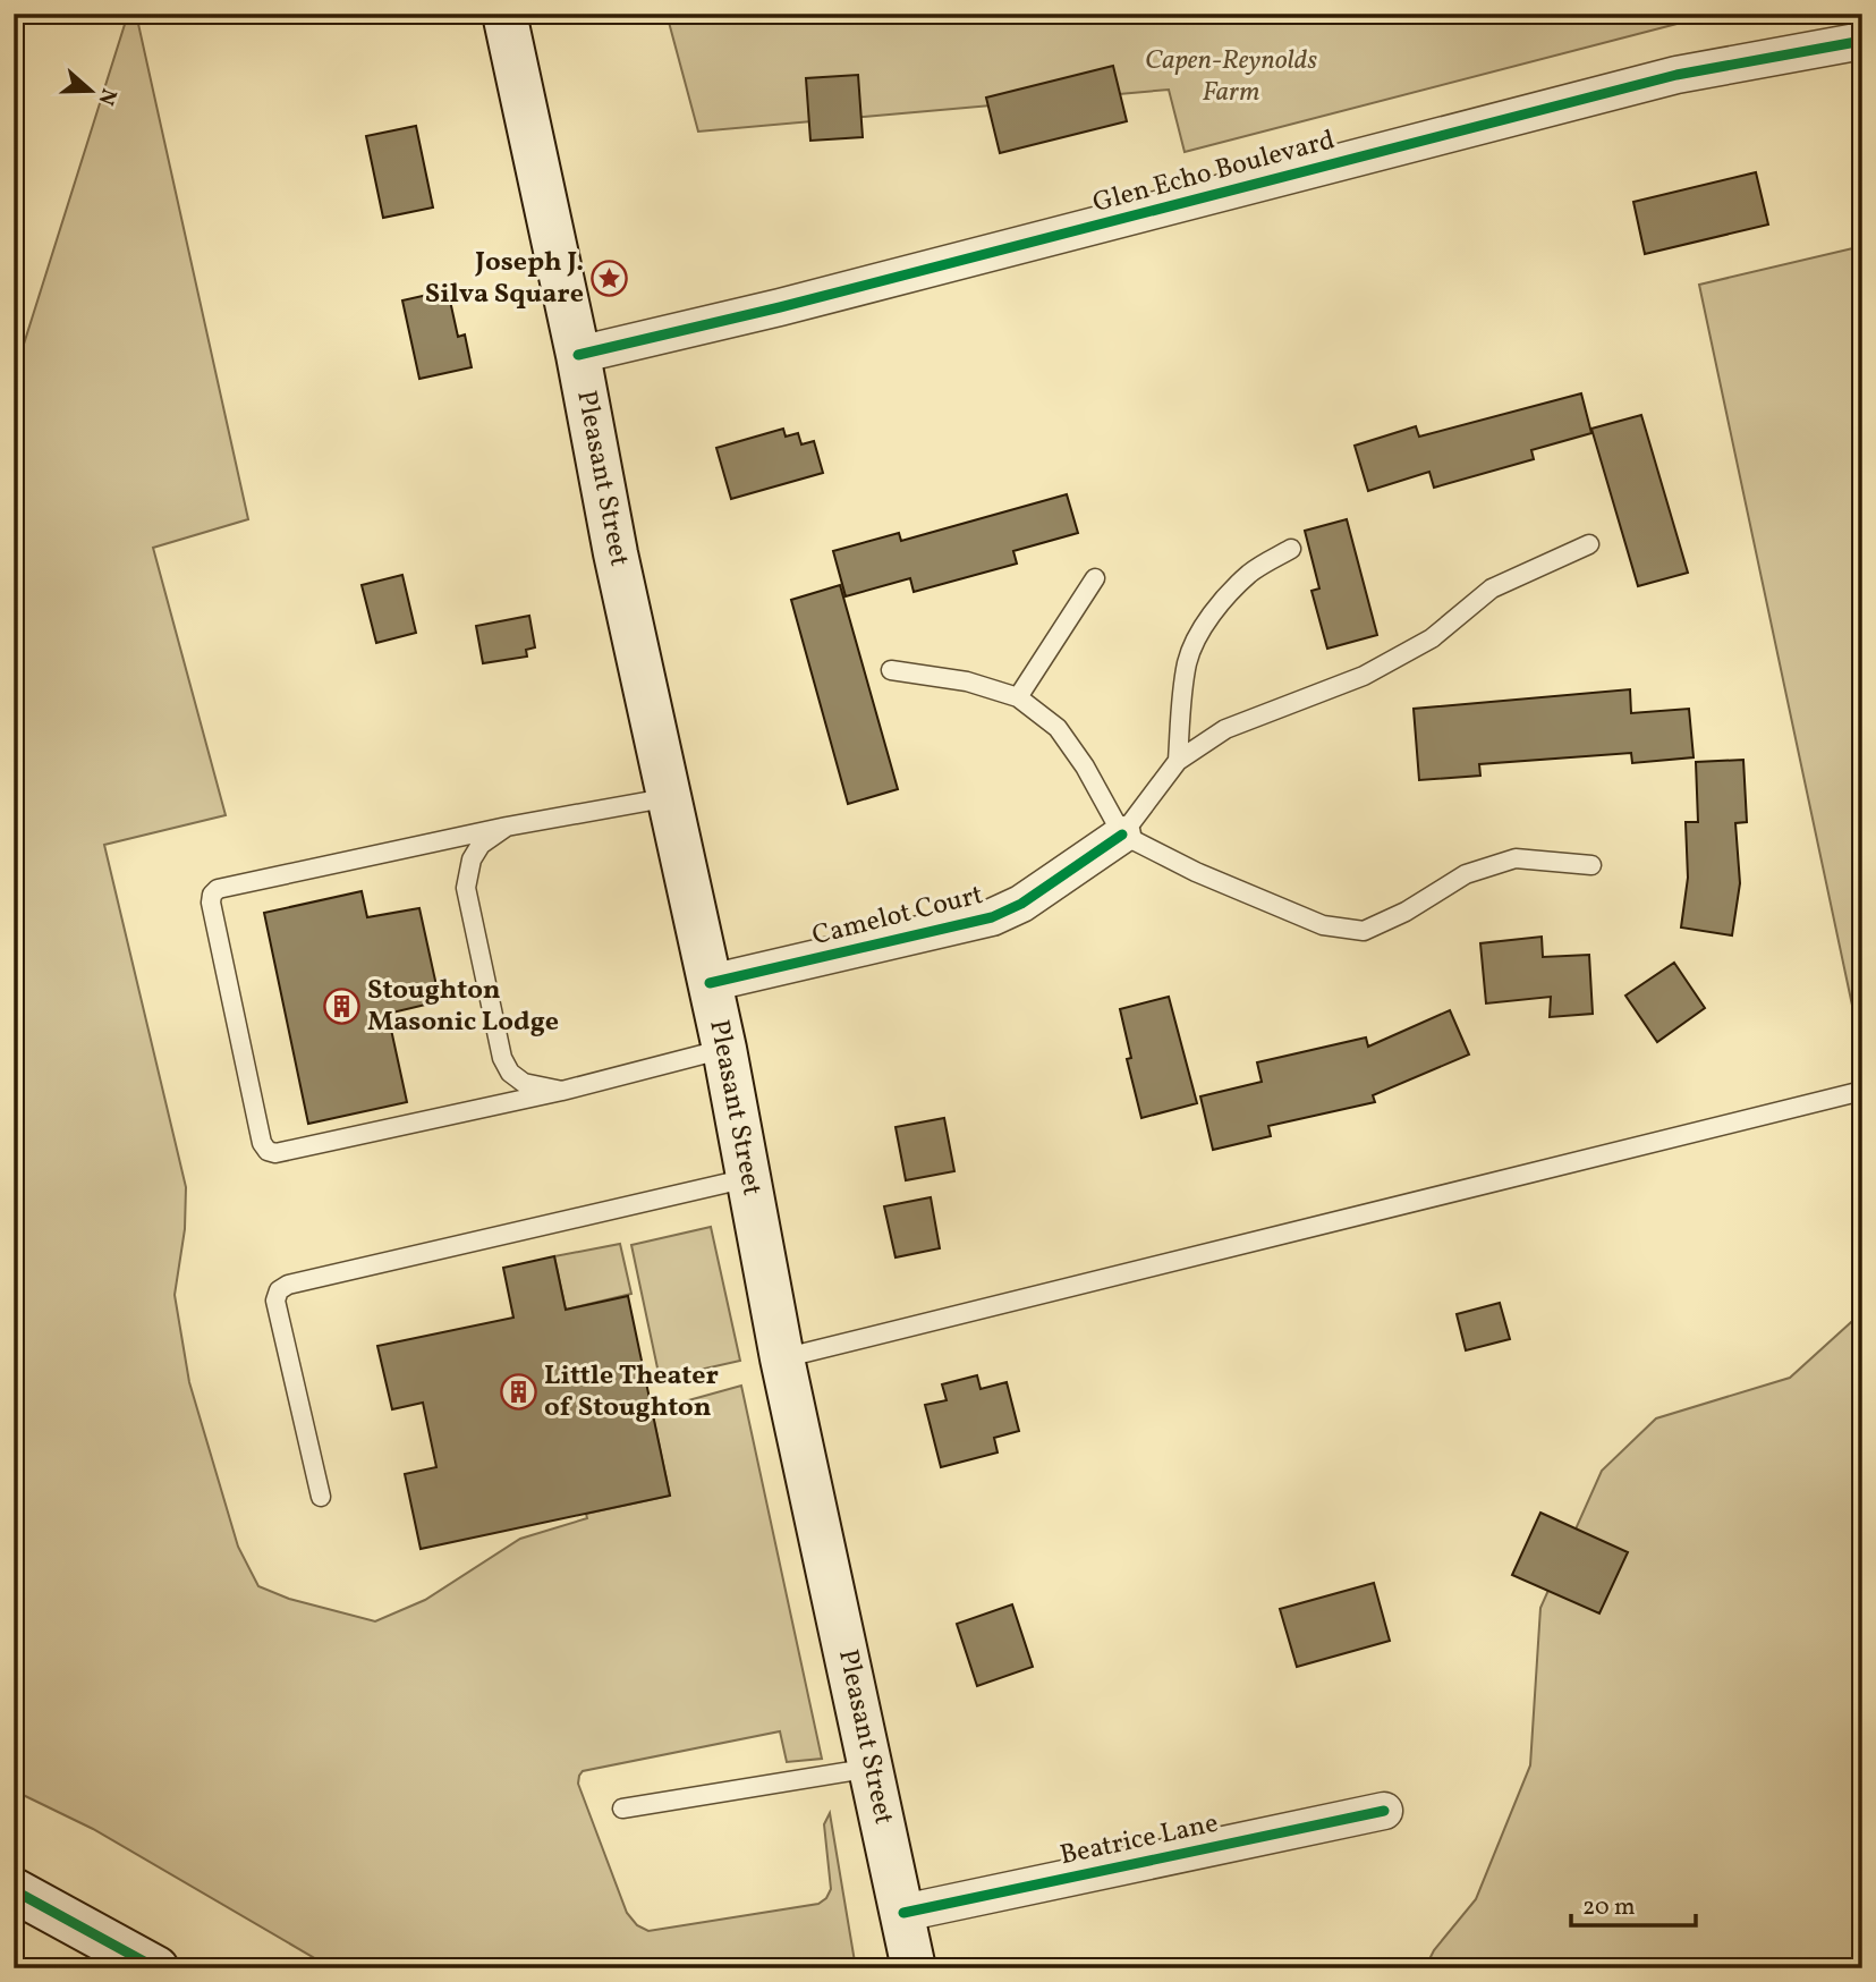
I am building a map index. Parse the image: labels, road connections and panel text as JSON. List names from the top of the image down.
{
  "streets": {
    "main road": ["Pleasant Street"],
    "street": ["Glen Echo Boulevard", "Camelot Court", "Beatrice Lane"]
  },
  "crossings": [
    ["Glen Echo Boulevard", "Pleasant Street"],
    ["Pleasant Street", "Camelot Court"],
    ["Pleasant Street", "Beatrice Lane"]
  ],
  "parks": ["Capen-Reynolds Farm"],
  "places": {
    "place": ["Joseph J. Silva Square"],
    "building": ["Stoughton Masonic Lodge", "Little Theater of Stoughton"]
  },
  "scale_bar": "20 m",
  "north": "right"
}
